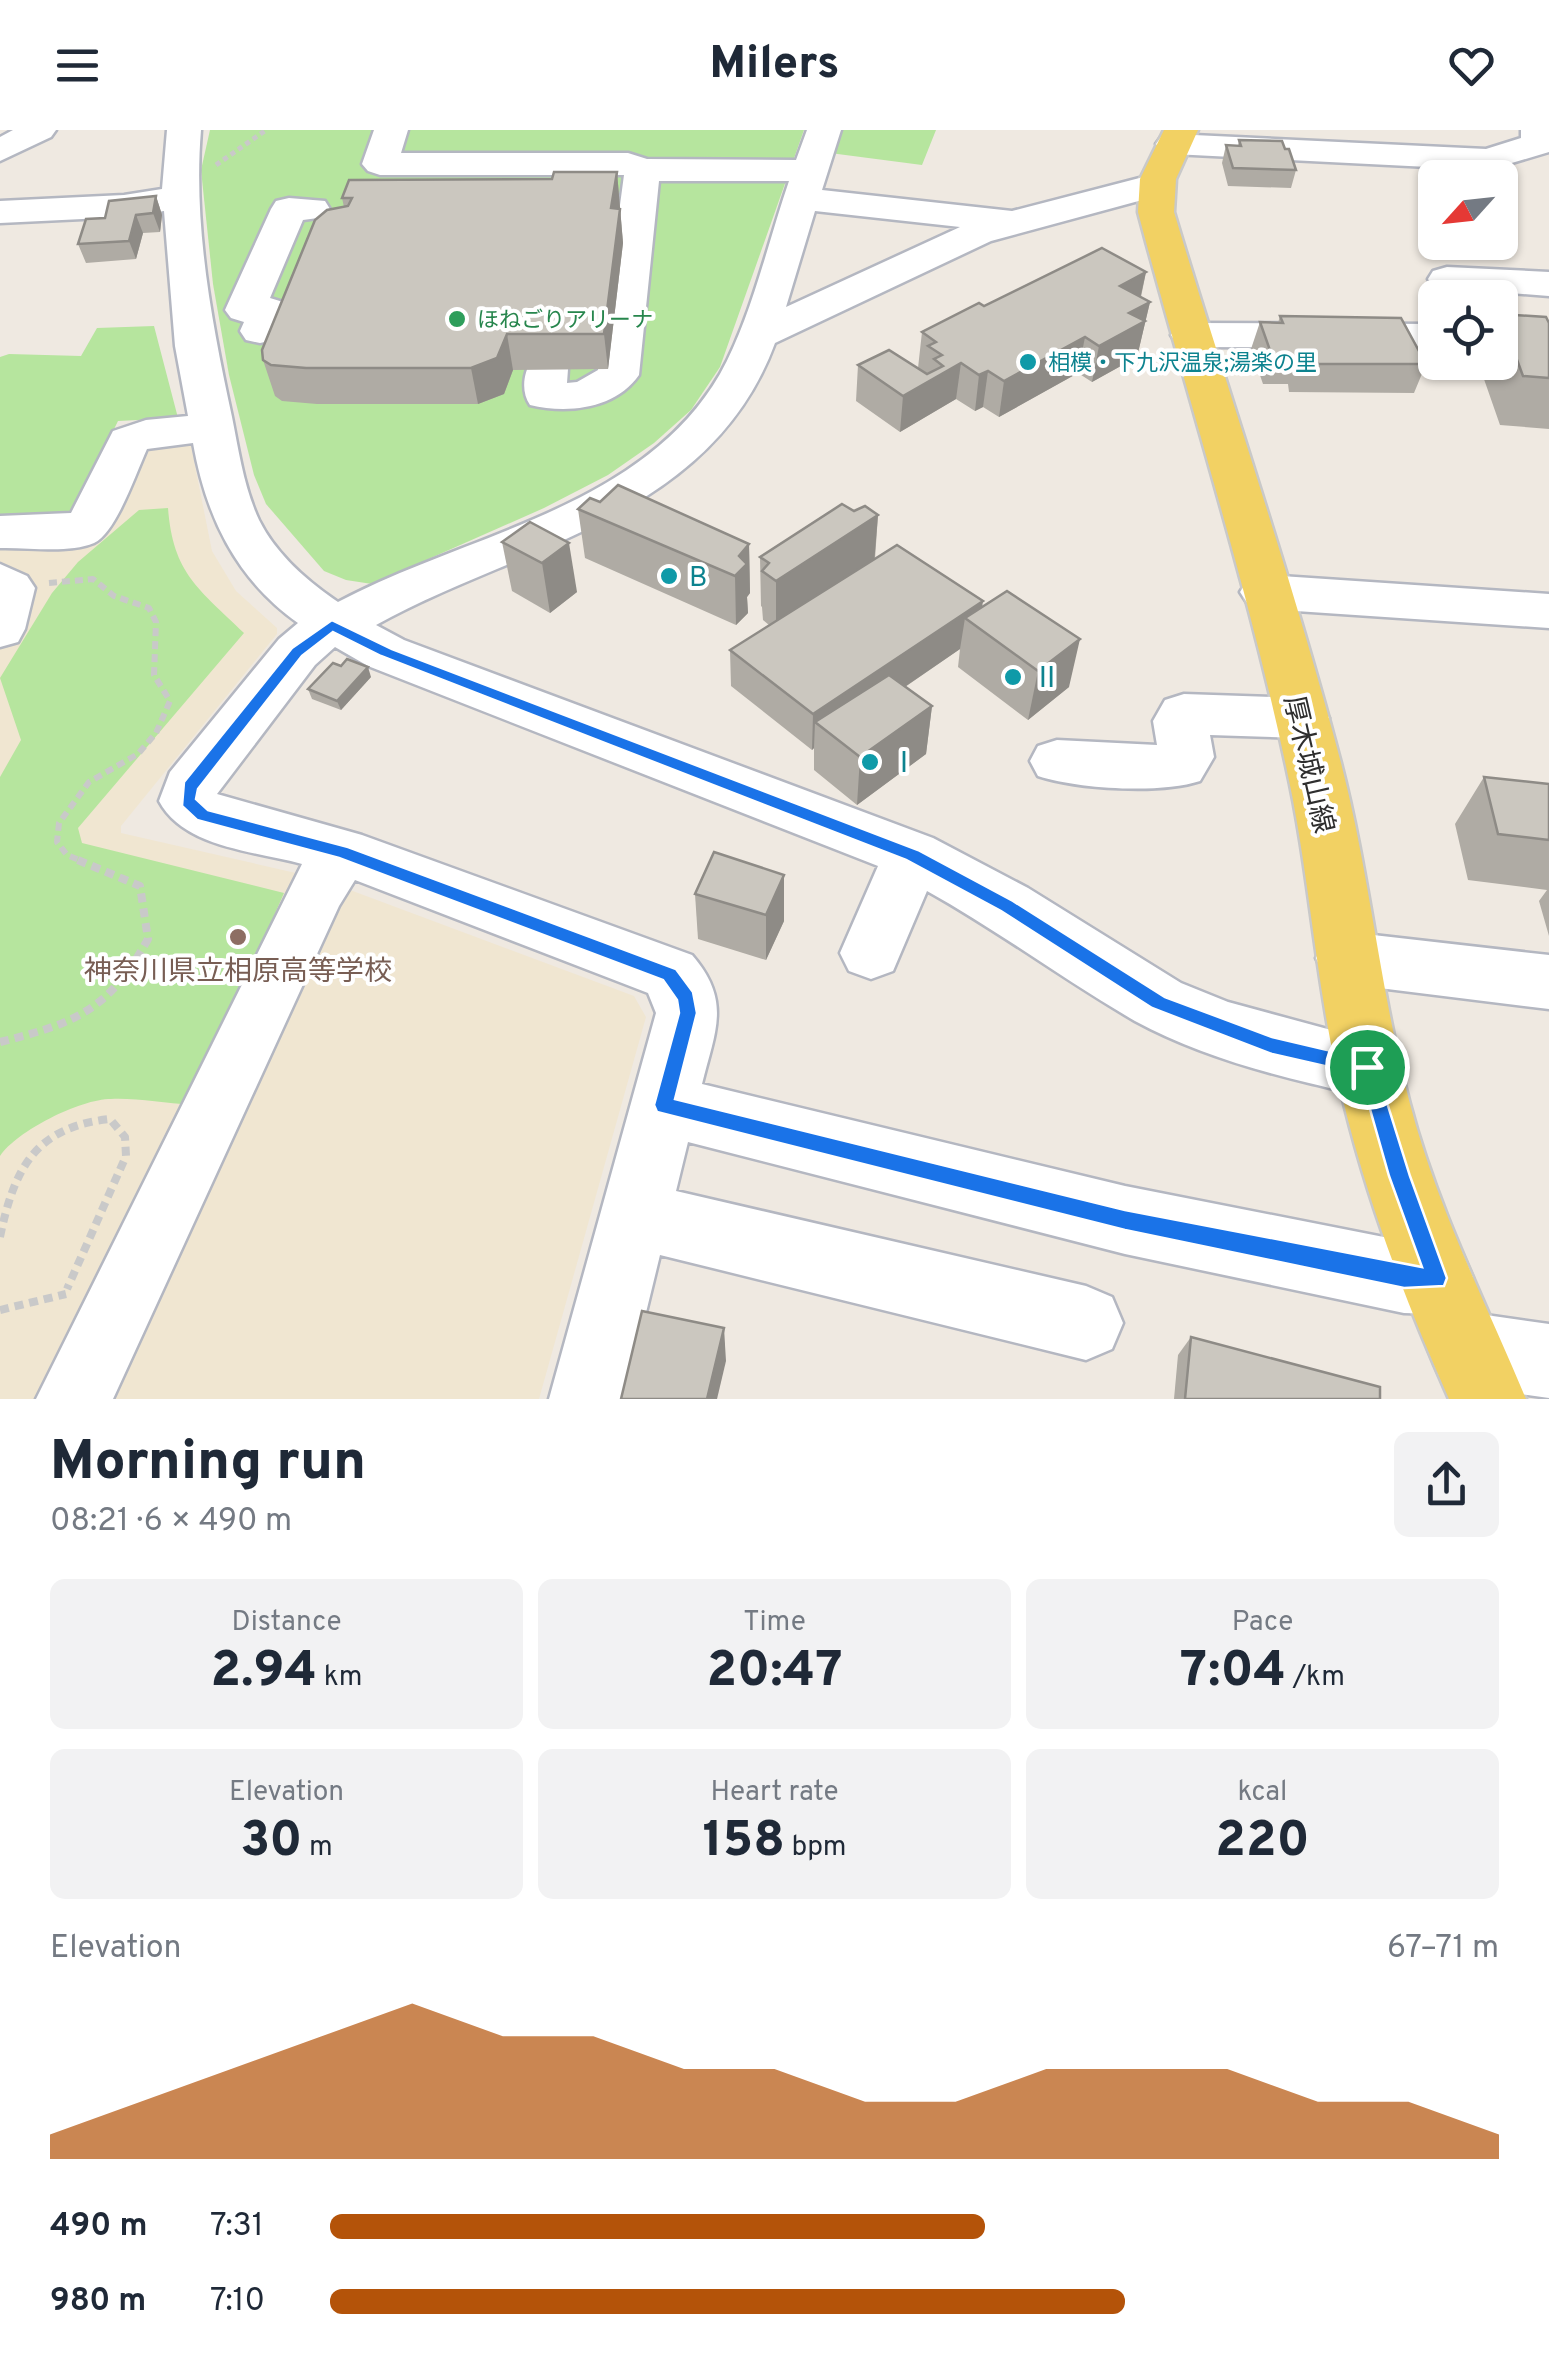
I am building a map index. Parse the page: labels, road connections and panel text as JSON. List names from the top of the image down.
{
  "streets": {
    "main road": ["厚木城山線"]
  },
  "places": [
    "ほねごりアリーナ",
    "相模・下九沢温泉;湯楽の里",
    "B",
    "Ⅱ",
    "Ⅰ",
    "神奈川県立相原高等学校"
  ],
  "north": "bottom left",
  "page": {
    "header": "Milers",
    "heading": ["Morning run", "08:21 · 6 × 490 m"],
    "stats": [
      ["Distance", "2.94 km"],
      ["Time", "20:47"],
      ["Pace", "7:04 /km"],
      ["Elevation", "30 m"],
      ["Heart rate", "158 bpm"],
      ["kcal", "220"]
    ],
    "chart": ["Elevation", "67–71 m"],
    "list": [
      {
        "name": "490 m",
        "note": "7:31"
      },
      {
        "name": "980 m",
        "note": "7:10"
      }
    ]
  }
}
